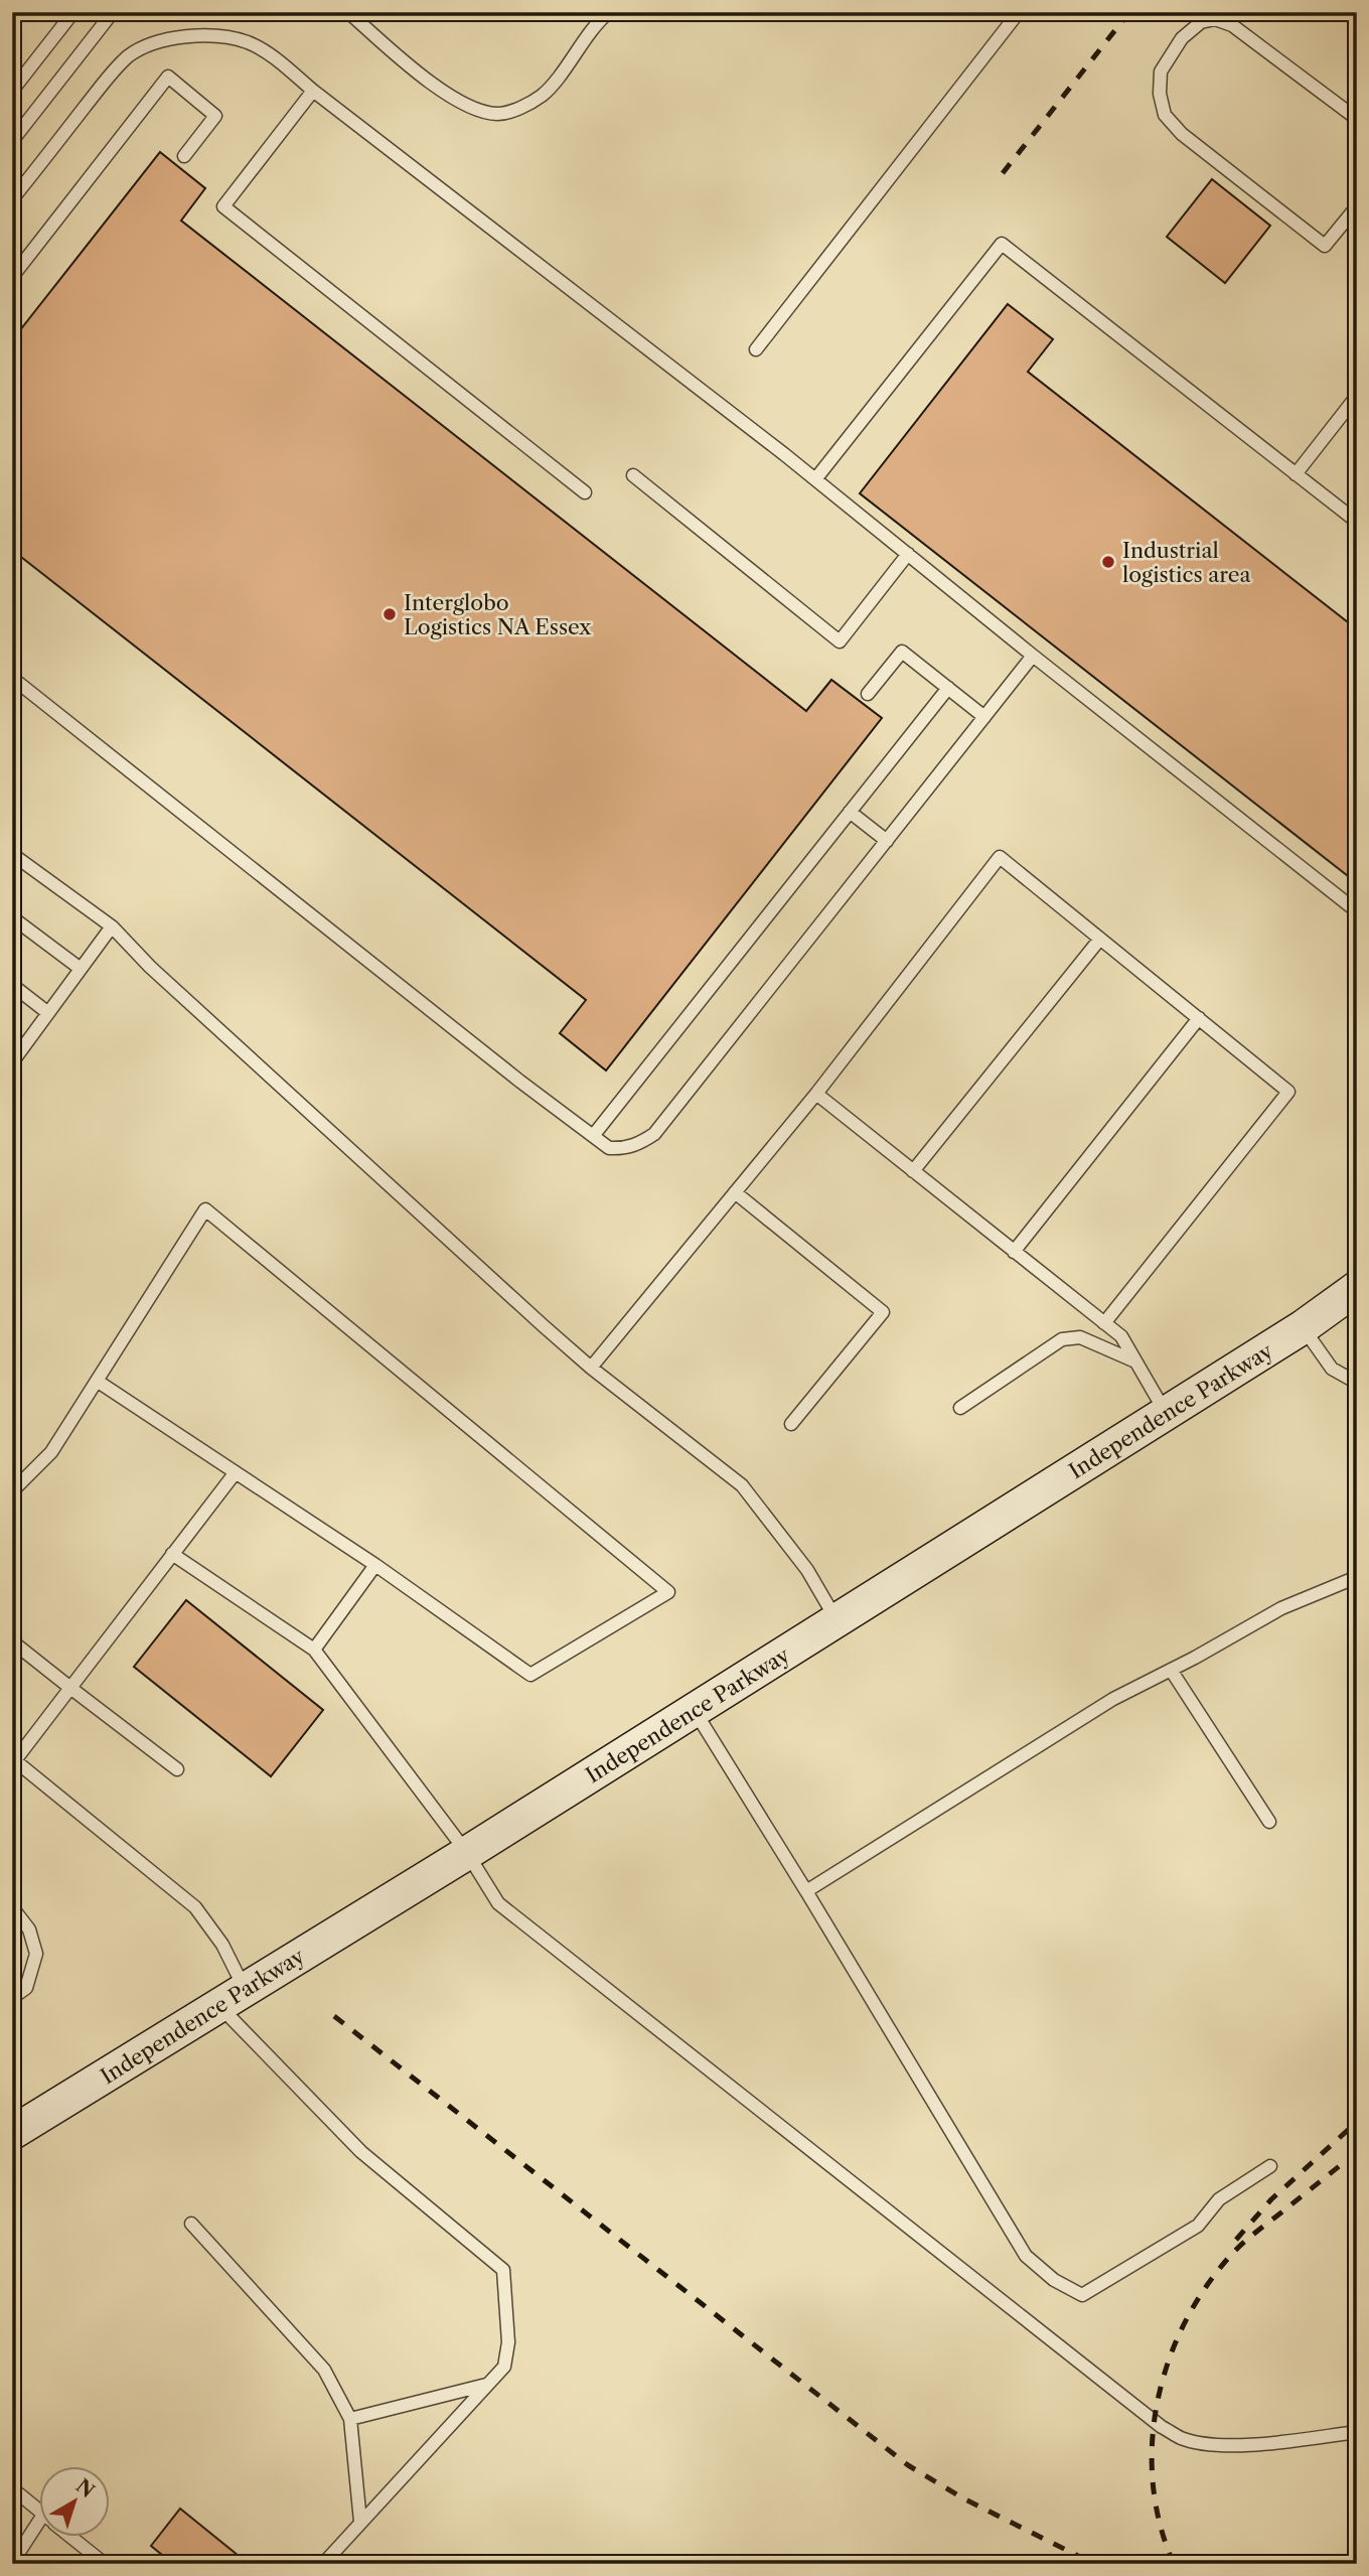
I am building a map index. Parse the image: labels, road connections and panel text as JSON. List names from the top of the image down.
{
  "streets": {
    "main road": ["Independence Parkway"]
  },
  "places": ["Industrial logistics area", "Interglobo Logistics NA Essex"],
  "north": "top right"
}
